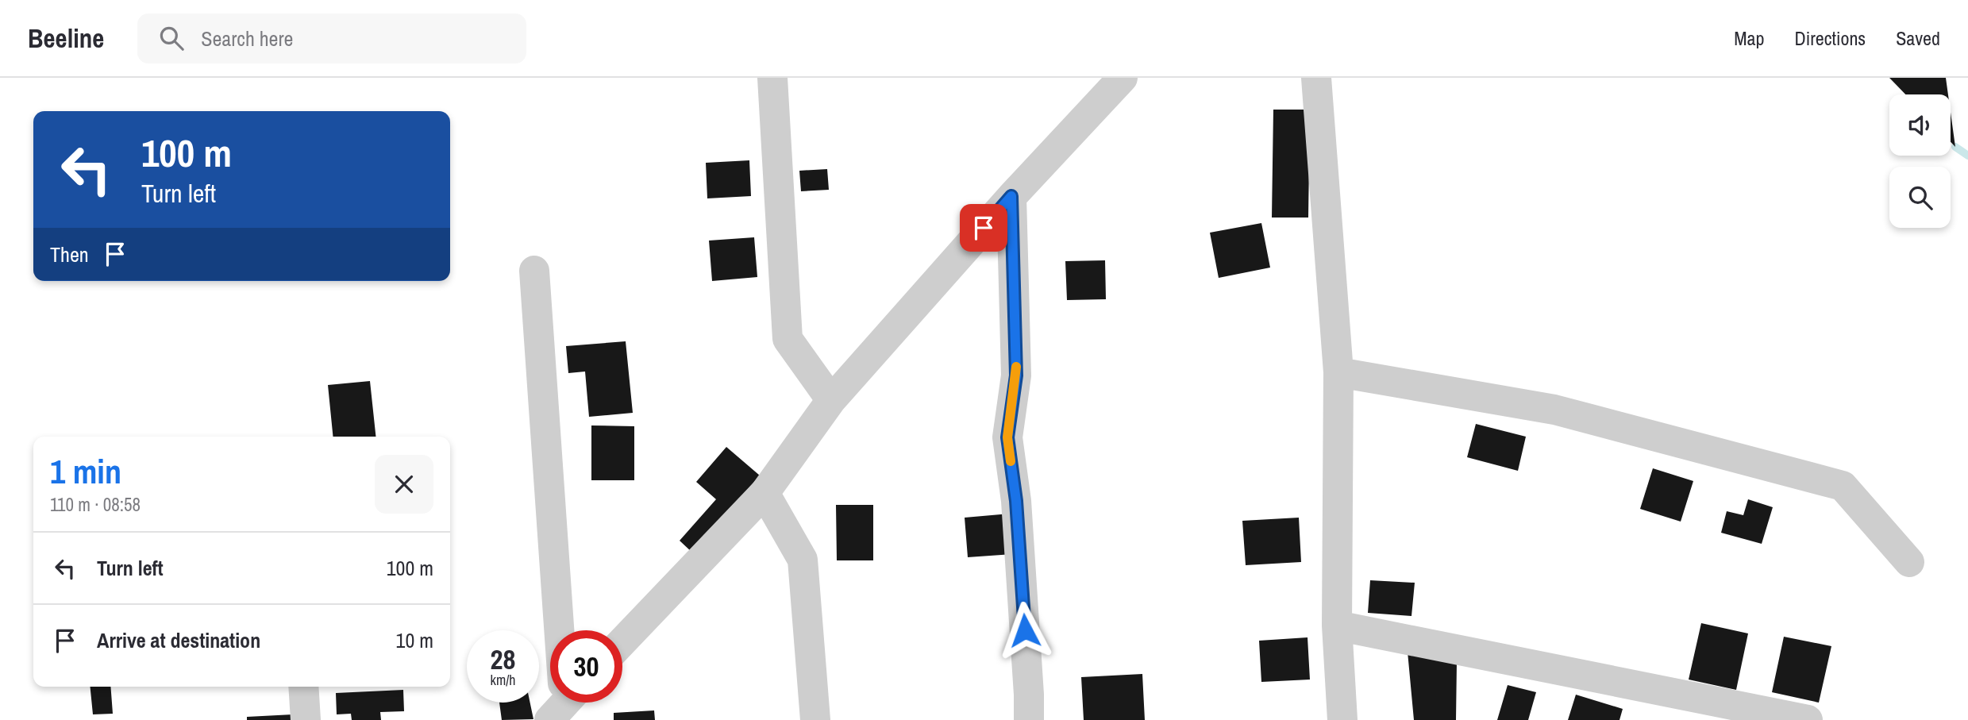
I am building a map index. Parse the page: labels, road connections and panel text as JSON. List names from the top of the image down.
{
  "page": {
    "header": "Beeline",
    "search": "Search here",
    "nav": ["Map", "Directions", "Saved"],
    "turn": ["100 m", "Turn left"],
    "then": "Then",
    "heading": ["1 min", "110 m · 08:58"],
    "list": [
      {
        "name": "Turn left",
        "value": "100 m"
      },
      {
        "name": "Arrive at destination",
        "value": "10 m"
      }
    ],
    "speed": "28 km/h",
    "limit": "30"
  }
}
